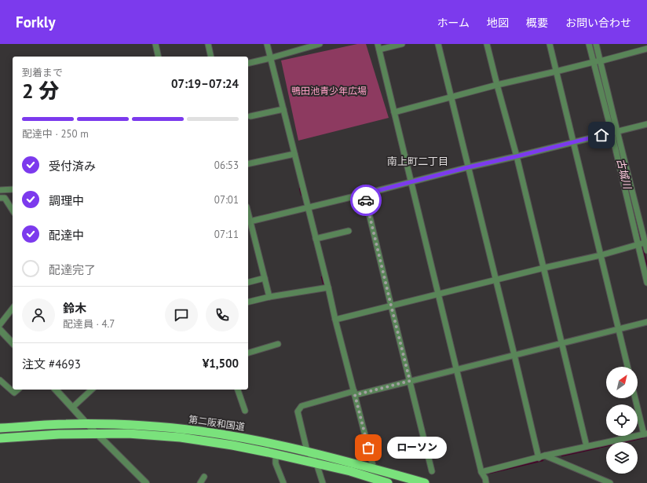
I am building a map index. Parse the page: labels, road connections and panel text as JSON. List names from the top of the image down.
{
  "streets": {
    "highway": ["第二阪和国道"]
  },
  "districts": ["南上町二丁目"],
  "water": ["古城川"],
  "parks": ["鴨田池青少年広場"],
  "places": ["ローソン"],
  "north": "top right",
  "page": {
    "header": "Forkly",
    "nav": [
      "ホーム",
      "地図",
      "概要",
      "お問い合わせ"
    ],
    "heading": ["2 分", "到着まで", "07:19–07:24"],
    "panel": [
      "鈴木",
      "配達員 · 4.7",
      "注文 #4693",
      "¥1,500"
    ],
    "bar": "配達中 · 250 m",
    "list": [
      ["受付済み", "06:53"],
      ["調理中", "07:01"],
      ["配達中", "07:11"],
      "配達完了"
    ],
    "bubble": "ローソン"
  }
}
